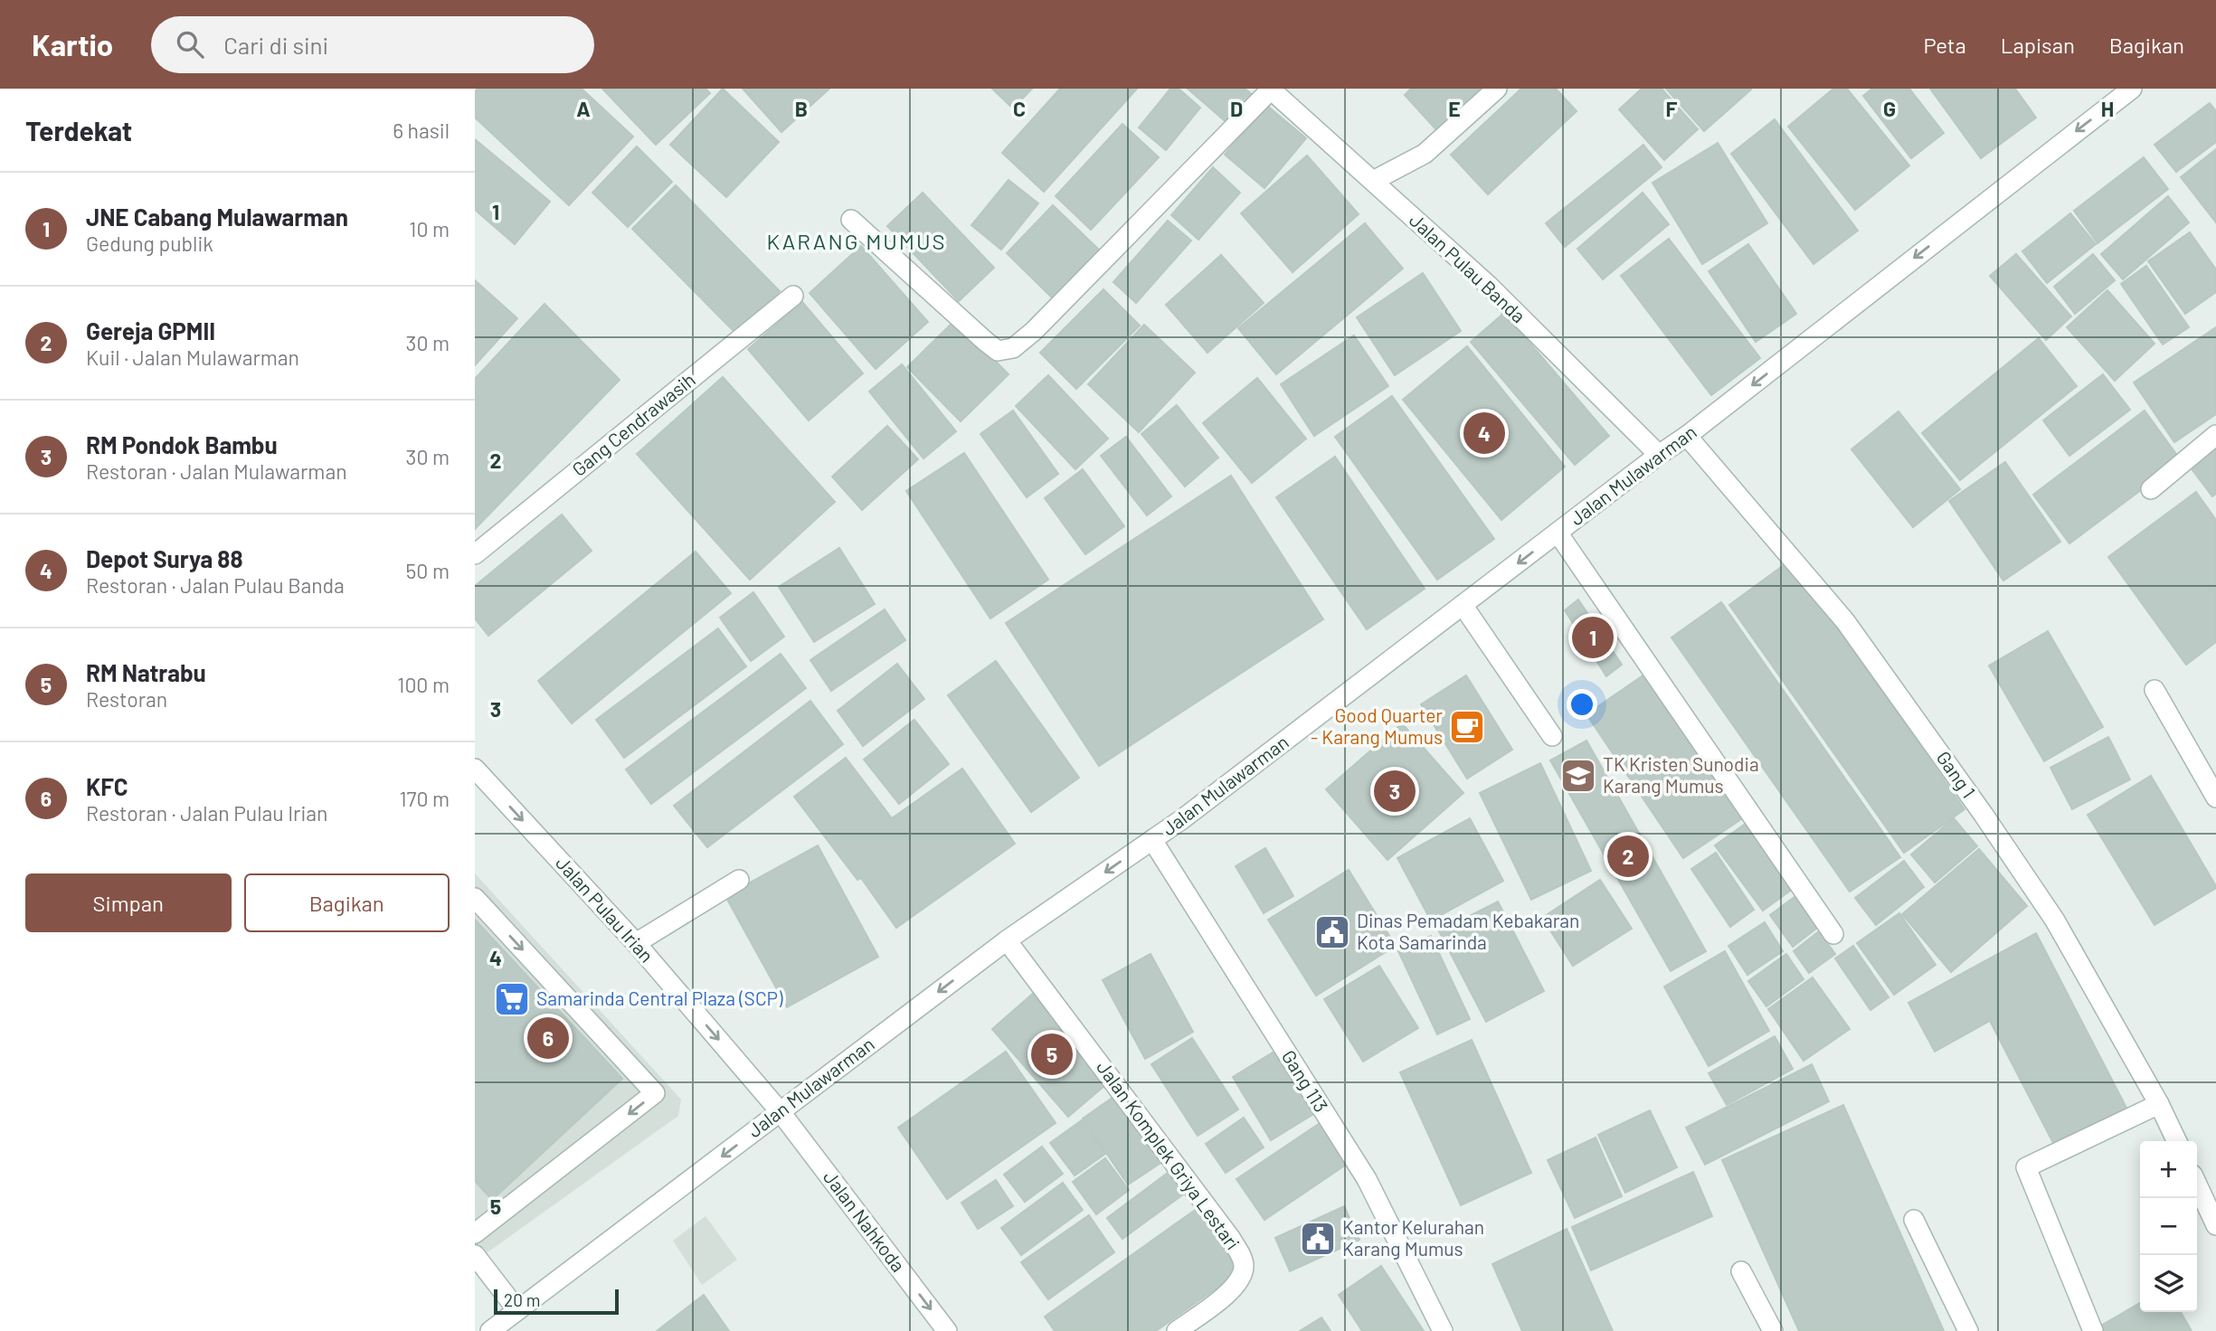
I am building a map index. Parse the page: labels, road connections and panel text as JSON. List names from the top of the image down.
{
  "streets": {
    "street": [
      "Jalan Pulau Banda",
      "Gang Cendrawasih",
      "Jalan Mulawarman",
      "Gang 1",
      "Jalan Pulau Irian",
      "Gang 113",
      "Jalan Komplek Griya Lestari",
      "Jalan Nahkoda"
    ]
  },
  "crossings": [
    ["Jalan Pulau Banda", "Jalan Mulawarman"],
    ["Jalan Mulawarman", "Gang 1"],
    ["Jalan Mulawarman", "Jalan Pulau Irian"],
    ["Jalan Mulawarman", "Gang 113"],
    ["Jalan Mulawarman", "Jalan Komplek Griya Lestari"],
    ["Jalan Mulawarman", "Jalan Nahkoda"],
    ["Jalan Pulau Irian", "Jalan Nahkoda"]
  ],
  "one_way": ["Jalan Mulawarman", "Jalan Pulau Irian", "Jalan Nahkoda"],
  "districts": ["KARANG MUMUS"],
  "places": {
    "cafe": ["Good Quarter - Karang Mumus"],
    "school or university": ["TK Kristen Sunodia Karang Mumus"],
    "public building": ["Dinas Pemadam Kebakaran Kota Samarinda", "Kantor Kelurahan Karang Mumus"],
    "supermarket": ["Samarinda Central Plaza (SCP)"]
  },
  "scale_bar": "20 m",
  "page": {
    "header": "Kartio",
    "search": "Cari di sini",
    "nav": ["Peta", "Lapisan", "Bagikan"],
    "heading": ["Terdekat", "6 hasil"],
    "list": [
      {
        "mark": "1",
        "name": "JNE Cabang Mulawarman",
        "note": "Gedung publik",
        "value": "10 m"
      },
      {
        "mark": "2",
        "name": "Gereja GPMII",
        "note": "Kuil · Jalan Mulawarman",
        "value": "30 m"
      },
      {
        "mark": "3",
        "name": "RM Pondok Bambu",
        "note": "Restoran · Jalan Mulawarman",
        "value": "30 m"
      },
      {
        "mark": "4",
        "name": "Depot Surya 88",
        "note": "Restoran · Jalan Pulau Banda",
        "value": "50 m"
      },
      {
        "mark": "5",
        "name": "RM Natrabu",
        "note": "Restoran",
        "value": "100 m"
      },
      {
        "mark": "6",
        "name": "KFC",
        "note": "Restoran · Jalan Pulau Irian",
        "value": "170 m"
      }
    ],
    "pins": [
      "4",
      "1",
      "3",
      "2",
      "6",
      "5"
    ],
    "buttons": ["Simpan", "Bagikan"],
    "map_buttons": ["+", "−"],
    "scale": "20 m"
  },
  "grid": {
    "columns": [
      "A",
      "B",
      "C",
      "D",
      "E",
      "F",
      "G",
      "H"
    ],
    "rows": [
      "1",
      "2",
      "3",
      "4",
      "5"
    ]
  }
}
